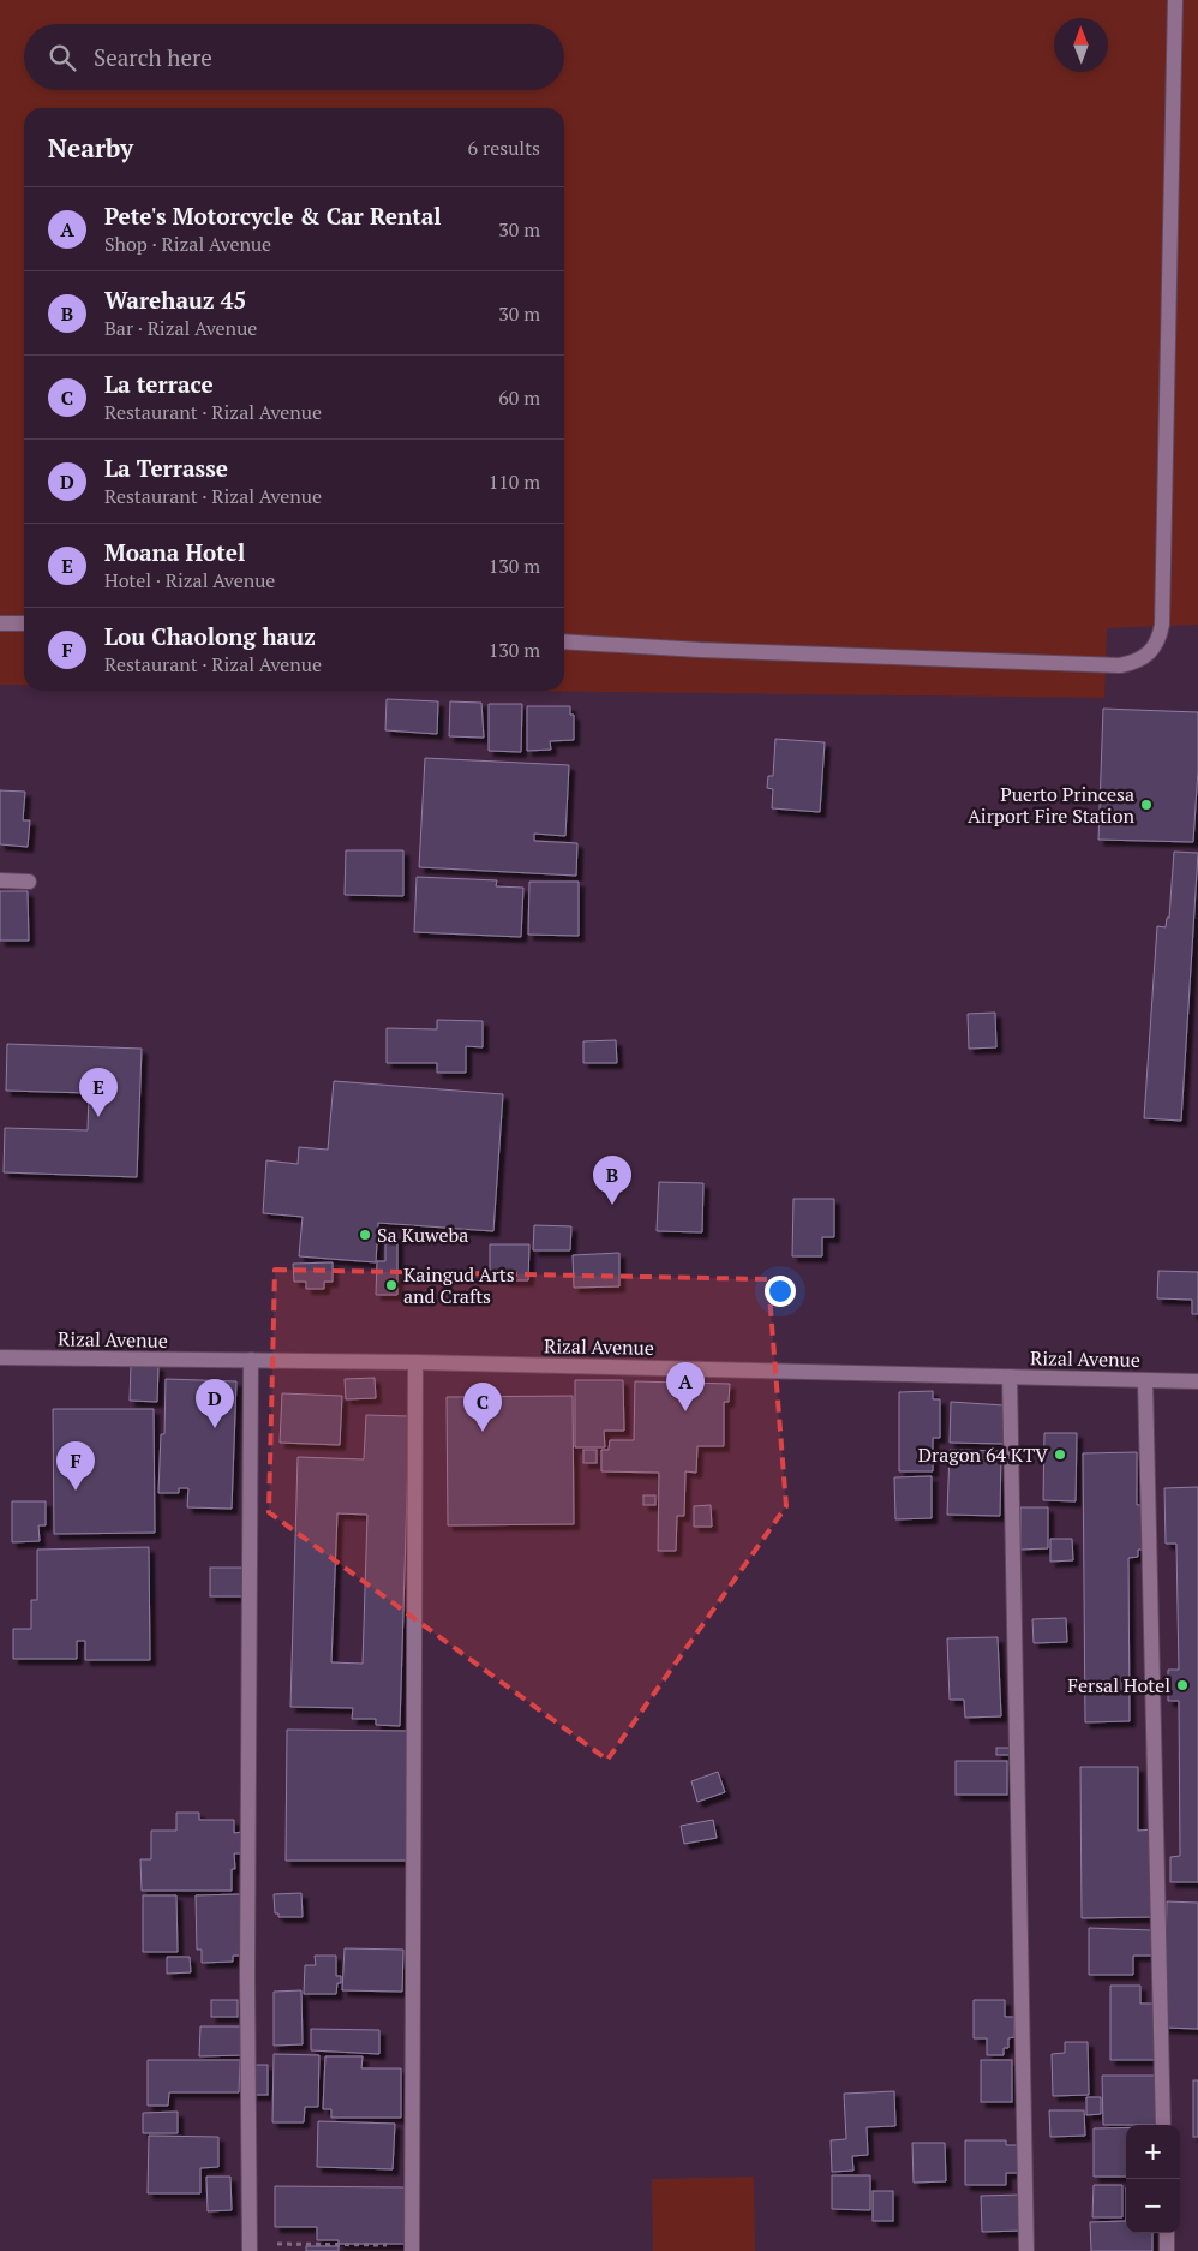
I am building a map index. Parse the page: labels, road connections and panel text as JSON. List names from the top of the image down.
{
  "streets": {
    "street": ["Rizal Avenue"]
  },
  "places": [
    "Puerto Princesa Airport Fire Station",
    "Sa Kuweba",
    "Kaingud Arts and Crafts",
    "Dragon 64 KTV",
    "Fersal Hotel"
  ],
  "north": "top",
  "page": {
    "search": "Search here",
    "heading": ["Nearby", "6 results"],
    "list": [
      {
        "mark": "A",
        "name": "Pete's Motorcycle & Car Rental",
        "note": "Shop · Rizal Avenue",
        "value": "30 m"
      },
      {
        "mark": "B",
        "name": "Warehauz 45",
        "note": "Bar · Rizal Avenue",
        "value": "30 m"
      },
      {
        "mark": "C",
        "name": "La terrace",
        "note": "Restaurant · Rizal Avenue",
        "value": "60 m"
      },
      {
        "mark": "D",
        "name": "La Terrasse",
        "note": "Restaurant · Rizal Avenue",
        "value": "110 m"
      },
      {
        "mark": "E",
        "name": "Moana Hotel",
        "note": "Hotel · Rizal Avenue",
        "value": "130 m"
      },
      {
        "mark": "F",
        "name": "Lou Chaolong hauz",
        "note": "Restaurant · Rizal Avenue",
        "value": "130 m"
      }
    ],
    "pins": [
      "E",
      "B",
      "A",
      "D",
      "C",
      "F"
    ],
    "map_buttons": ["+", "−"]
  }
}
